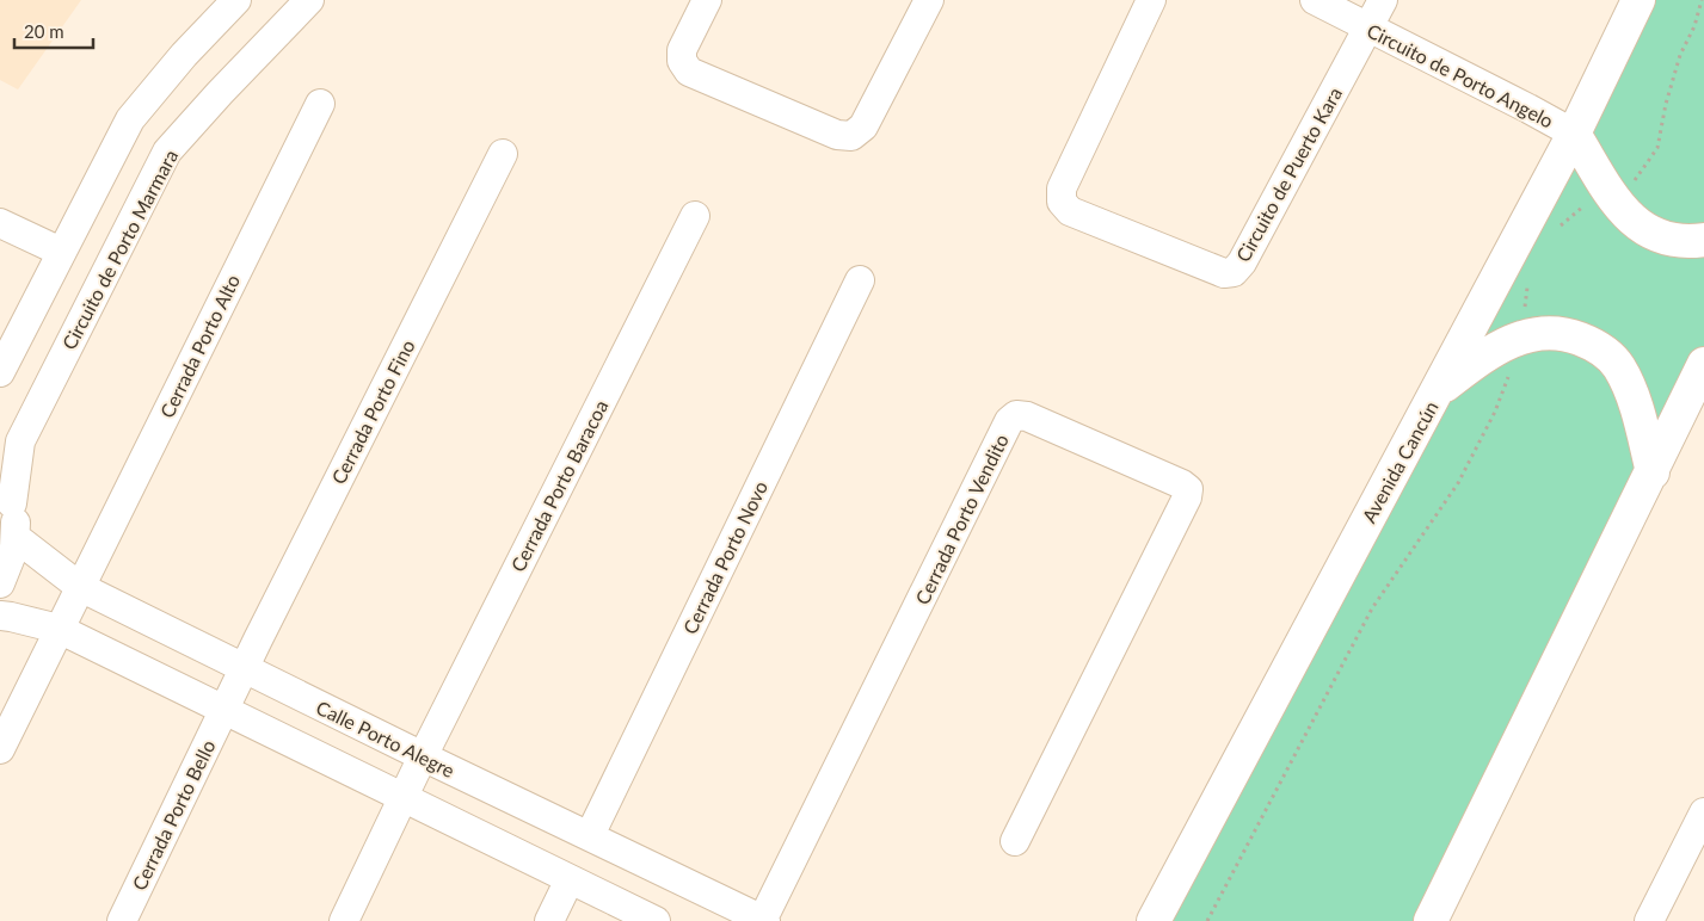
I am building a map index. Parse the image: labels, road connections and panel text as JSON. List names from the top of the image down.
{
  "streets": {
    "main road": ["Avenida Cancún"],
    "street": [
      "Circuito de Porto Angelo",
      "Circuito de Puerto Kara",
      "Circuito de Porto Marmara",
      "Cerrada Porto Alto",
      "Cerrada Porto Fino",
      "Cerrada Porto Baracoa",
      "Cerrada Porto Vendito",
      "Cerrada Porto Novo",
      "Calle Porto Alegre",
      "Cerrada Porto Bello"
    ]
  },
  "crossings": [
    ["Circuito de Porto Angelo", "Circuito de Puerto Kara"],
    ["Circuito de Porto Angelo", "Avenida Cancún"],
    ["Circuito de Porto Marmara", "Calle Porto Alegre"],
    ["Cerrada Porto Alto", "Calle Porto Alegre"],
    ["Cerrada Porto Fino", "Calle Porto Alegre"],
    ["Cerrada Porto Fino", "Cerrada Porto Bello"],
    ["Cerrada Porto Baracoa", "Calle Porto Alegre"],
    ["Cerrada Porto Vendito", "Calle Porto Alegre"],
    ["Cerrada Porto Novo", "Calle Porto Alegre"]
  ],
  "scale_bar": "20 m"
}
